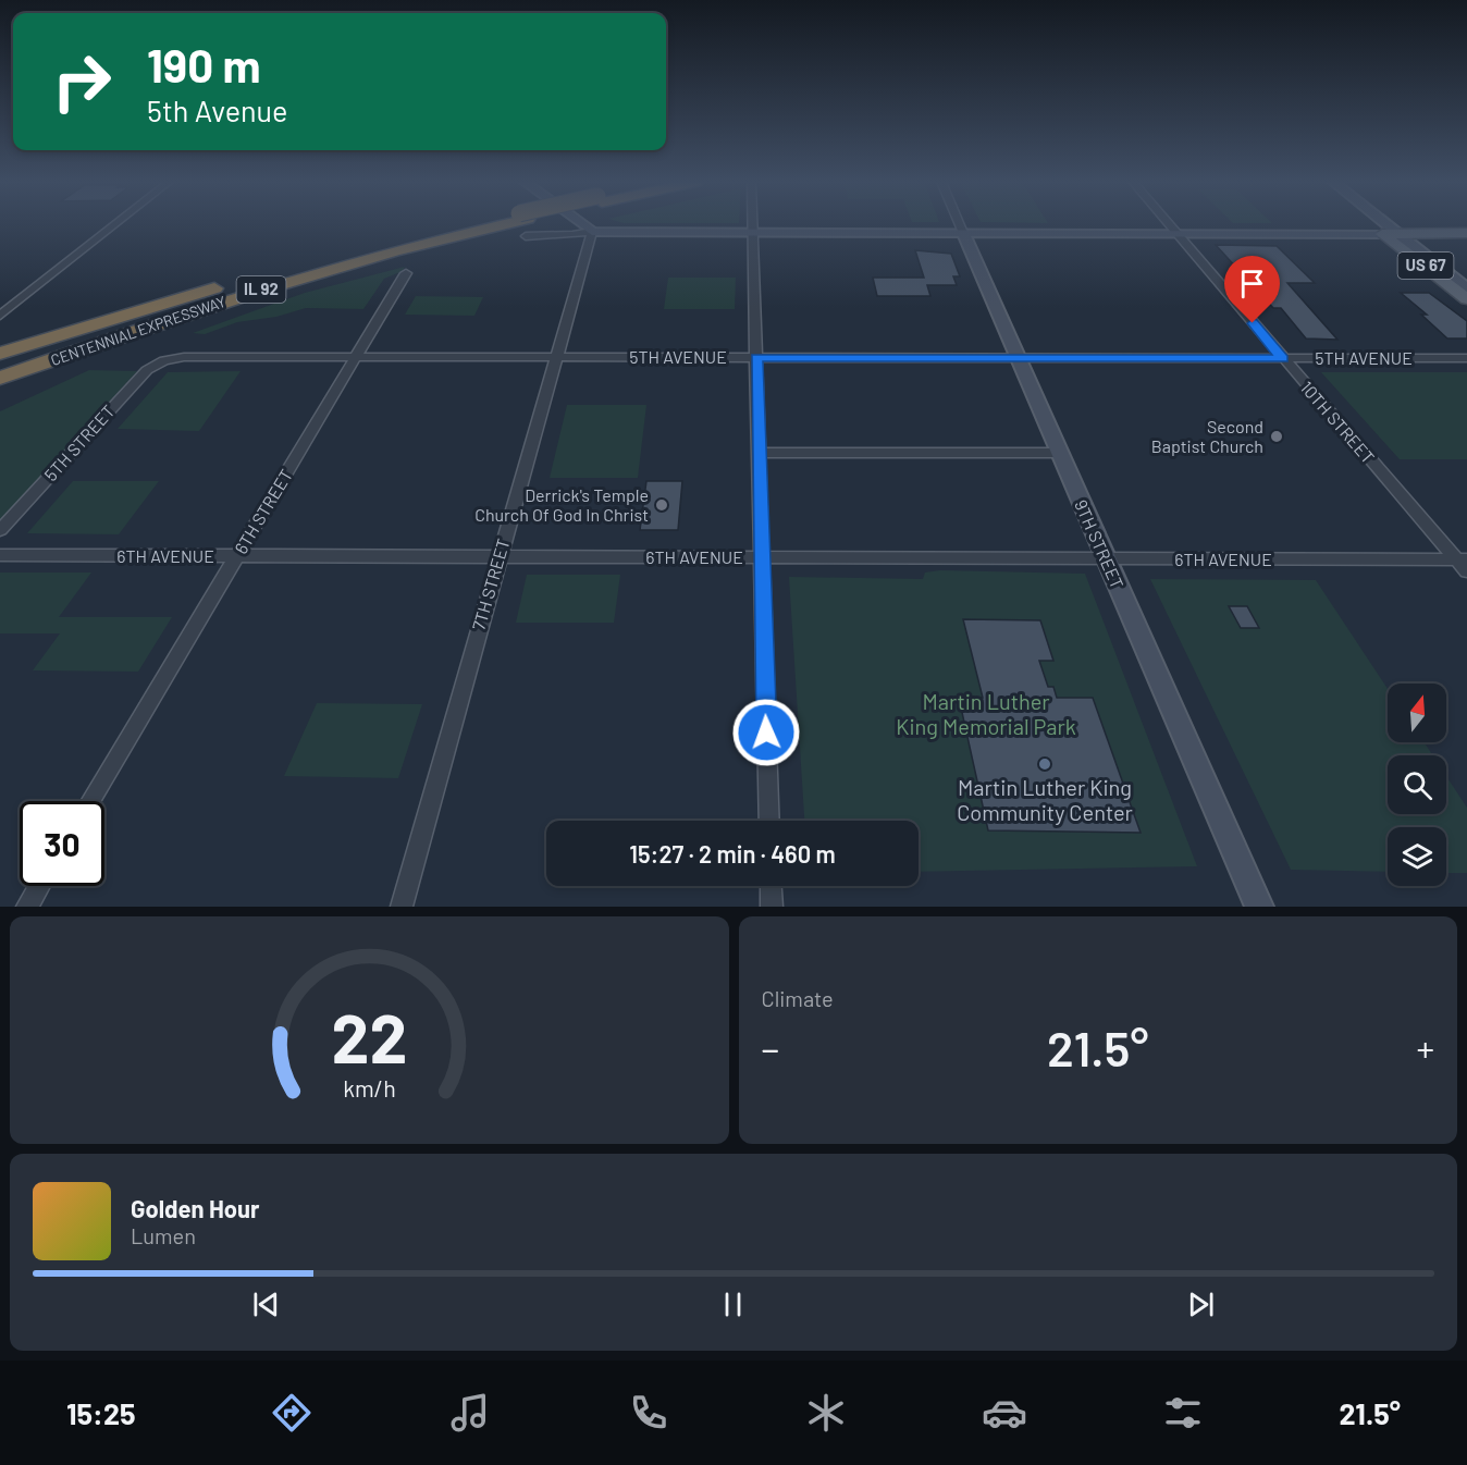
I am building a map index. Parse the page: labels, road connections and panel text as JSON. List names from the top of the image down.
{
  "streets": {
    "highway": ["IL 92", "CENTENNIAL EXPRESSWAY"],
    "main road": ["US 67"],
    "street": [
      "5TH AVENUE",
      "10TH STREET",
      "5TH STREET",
      "6TH STREET",
      "9TH STREET",
      "6TH AVENUE",
      "7TH STREET"
    ]
  },
  "crossings": [
    ["5TH AVENUE", "10TH STREET"],
    ["5TH AVENUE", "5TH STREET"],
    ["5TH AVENUE", "6TH STREET"],
    ["5TH AVENUE", "9TH STREET"],
    ["5TH AVENUE", "7TH STREET"],
    ["10TH STREET", "6TH AVENUE"],
    ["6TH STREET", "6TH AVENUE"],
    ["9TH STREET", "6TH AVENUE"],
    ["6TH AVENUE", "7TH STREET"]
  ],
  "parks": ["Martin Luther King Memorial Park"],
  "places": ["Second Baptist Church", "Derrick's Temple Church Of God In Christ", "Martin Luther King Community Center"],
  "north": "top",
  "page": {
    "turn": ["190 m", "5th Avenue"],
    "limit": "30",
    "trip": "15:27 · 2 min · 460 m",
    "tile": "Climate",
    "heat": ["−", "21.5°", "+"],
    "song": ["Golden Hour", "Lumen"],
    "tabs": ["15:25", "21.5°"],
    "gauge": ["22", "km/h"]
  }
}
